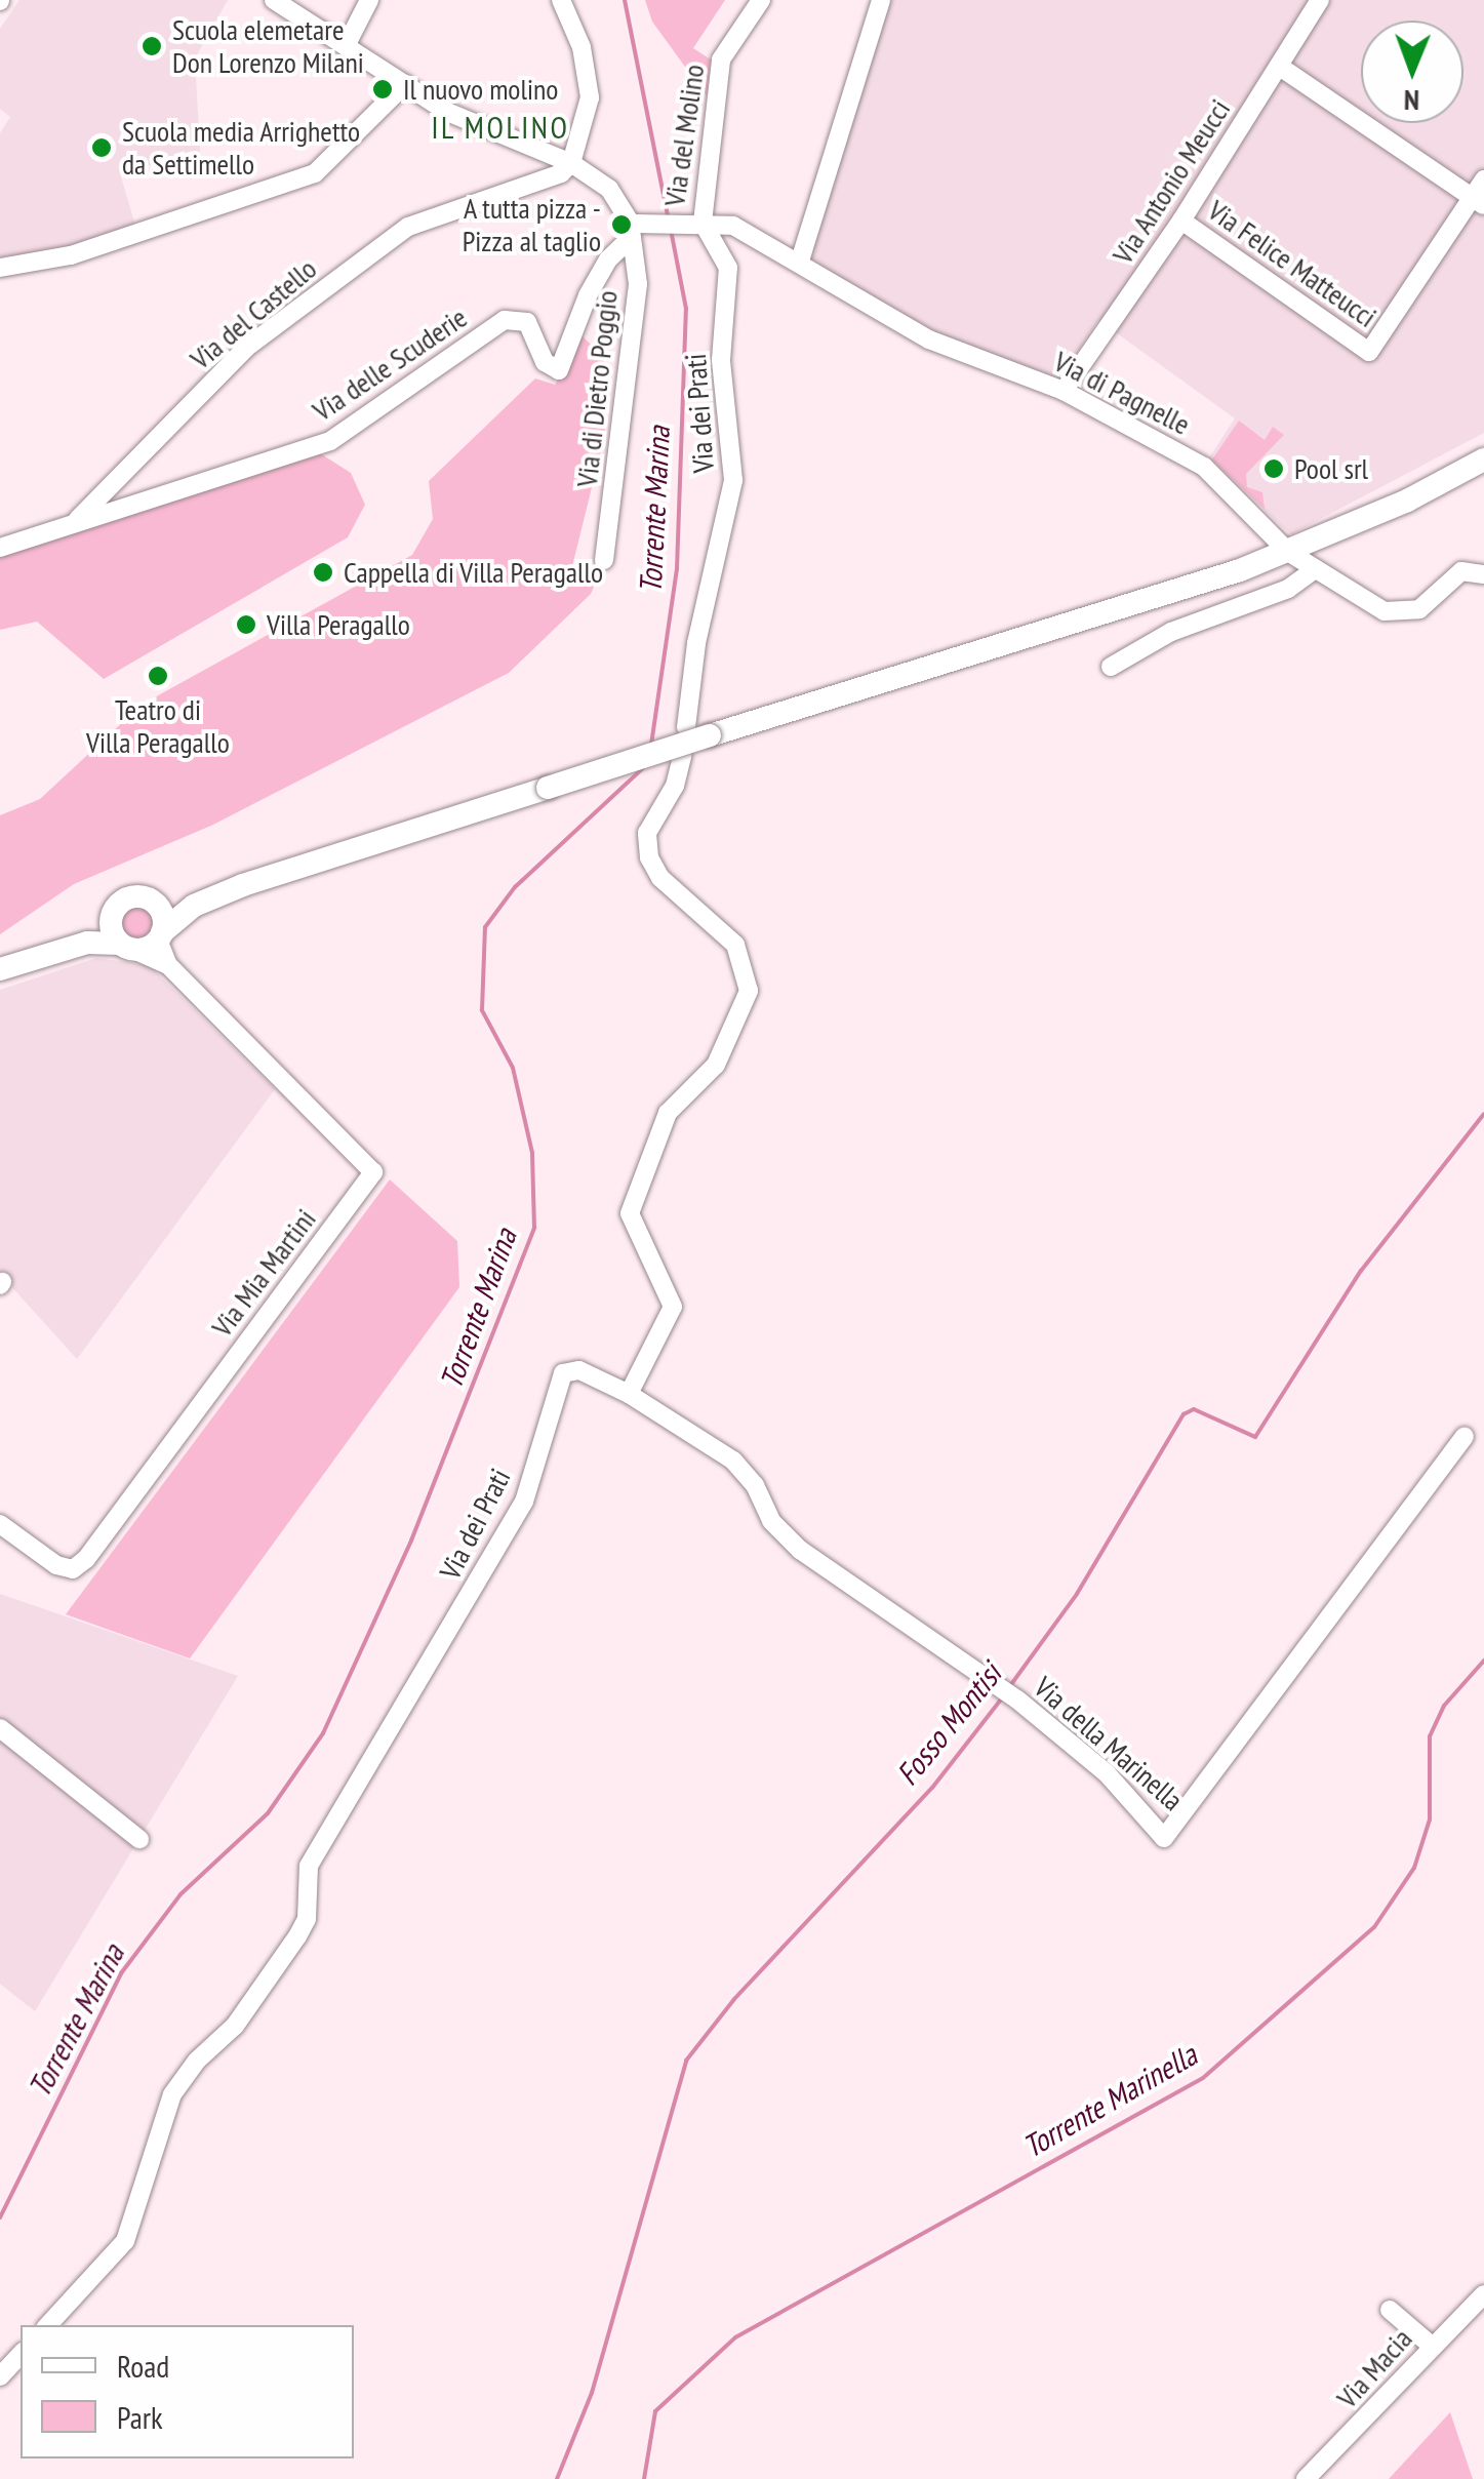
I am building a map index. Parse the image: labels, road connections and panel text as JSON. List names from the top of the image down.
{
  "streets": {
    "street": [
      "Via del Molino",
      "Via Antonio Meucci",
      "Via Felice Matteucci",
      "Via del Castello",
      "Via delle Scuderie",
      "Via di Dietro Poggio",
      "Via di Pagnelle",
      "Via dei Prati",
      "Via Mia Martini",
      "Via della Marinella",
      "Via Macia"
    ]
  },
  "crossings": [
    ["Via del Molino", "Via del Castello"],
    ["Via del Molino", "Via delle Scuderie"],
    ["Via del Molino", "Via di Dietro Poggio"],
    ["Via del Molino", "Via di Pagnelle"],
    ["Via del Molino", "Via dei Prati"],
    ["Via Antonio Meucci", "Via Felice Matteucci"],
    ["Via Antonio Meucci", "Via di Pagnelle"],
    ["Via del Castello", "Via delle Scuderie"],
    ["Via delle Scuderie", "Via di Dietro Poggio"],
    ["Via di Pagnelle", "Via dei Prati"],
    ["Via dei Prati", "Via della Marinella"]
  ],
  "districts": ["IL MOLINO"],
  "water": ["Torrente Marina", "Fosso Montisi", "Torrente Marinella"],
  "places": [
    "Scuola elemetare Don Lorenzo Milani",
    "Il nuovo molino",
    "Scuola media Arrighetto da Settimello",
    "A tutta pizza - Pizza al taglio",
    "Pool srl",
    "Cappella di Villa Peragallo",
    "Villa Peragallo",
    "Teatro di Villa Peragallo"
  ],
  "legend": ["Road", "Park"],
  "north": "bottom"
}
